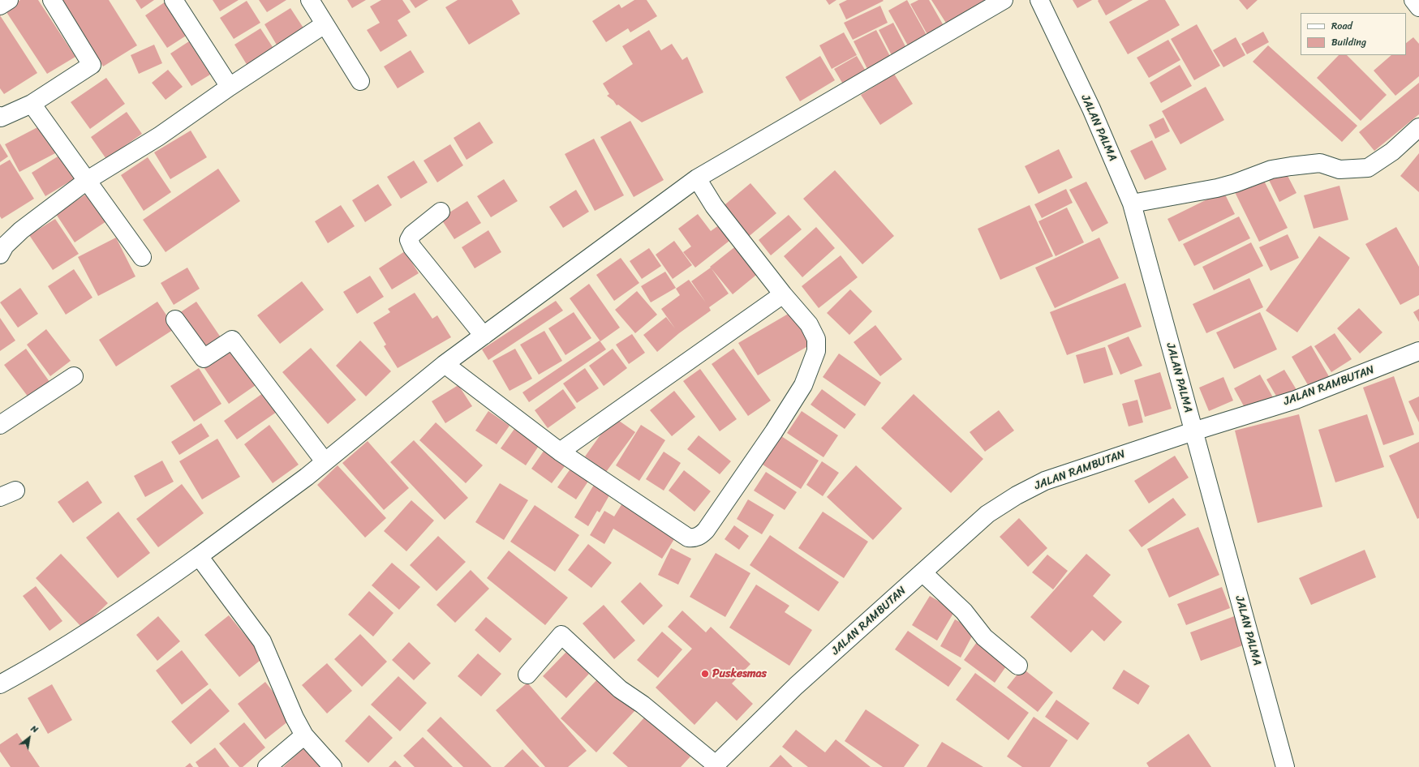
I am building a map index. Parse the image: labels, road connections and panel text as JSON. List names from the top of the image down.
{
  "streets": {
    "street": ["JALAN PALMA", "JALAN RAMBUTAN"]
  },
  "crossings": [
    ["JALAN PALMA", "JALAN RAMBUTAN"]
  ],
  "places": ["Puskesmas"],
  "legend": ["Road", "Building"],
  "north": "top right"
}
